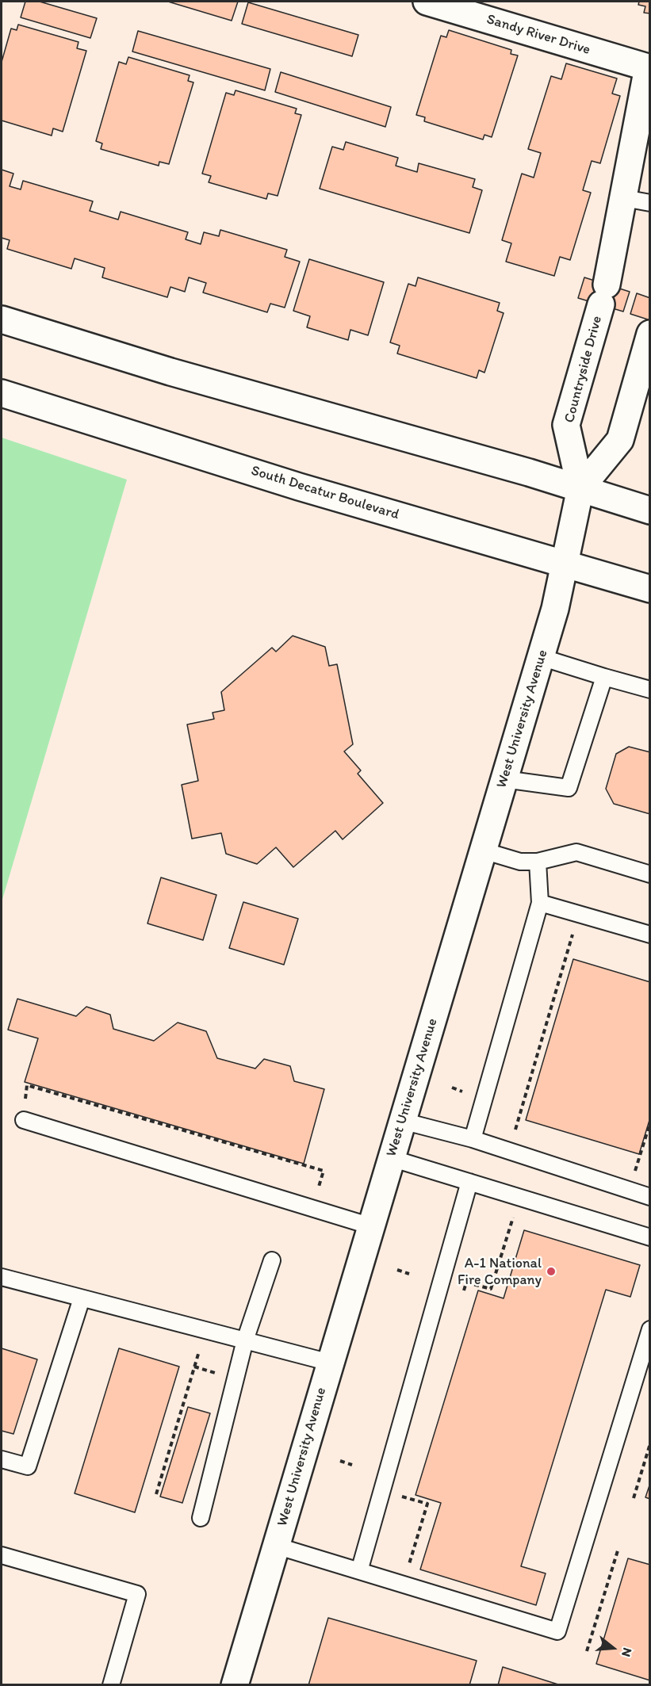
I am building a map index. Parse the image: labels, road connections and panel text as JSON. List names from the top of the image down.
{
  "streets": {
    "street": [
      "Sandy River Drive",
      "Countryside Drive",
      "South Decatur Boulevard",
      "West University Avenue"
    ]
  },
  "crossings": [
    ["Sandy River Drive", "Countryside Drive"],
    ["Countryside Drive", "West University Avenue"],
    ["South Decatur Boulevard", "West University Avenue"]
  ],
  "places": ["A-1 National Fire Company"],
  "north": "right"
}
